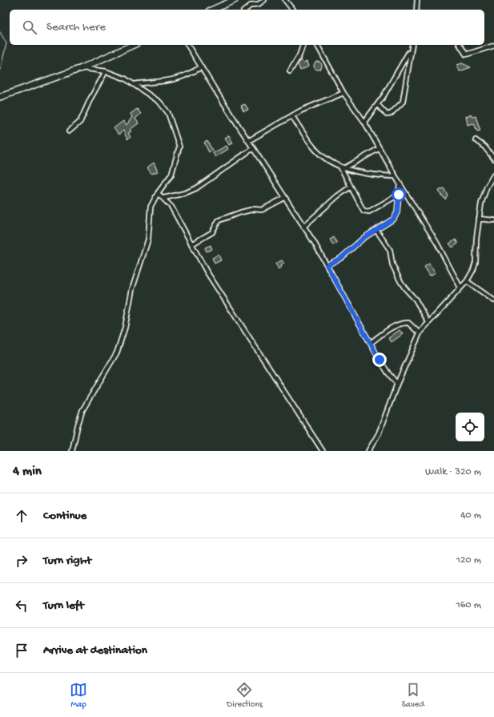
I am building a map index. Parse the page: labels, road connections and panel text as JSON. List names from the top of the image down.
{
  "page": {
    "search": "Search here",
    "heading": ["4 min", "Walk · 320 m"],
    "list": [
      ["Continue", "40 m"],
      ["Turn right", "120 m"],
      ["Turn left", "160 m"],
      "Arrive at destination"
    ],
    "nav": ["Map", "Directions", "Saved"]
  }
}
